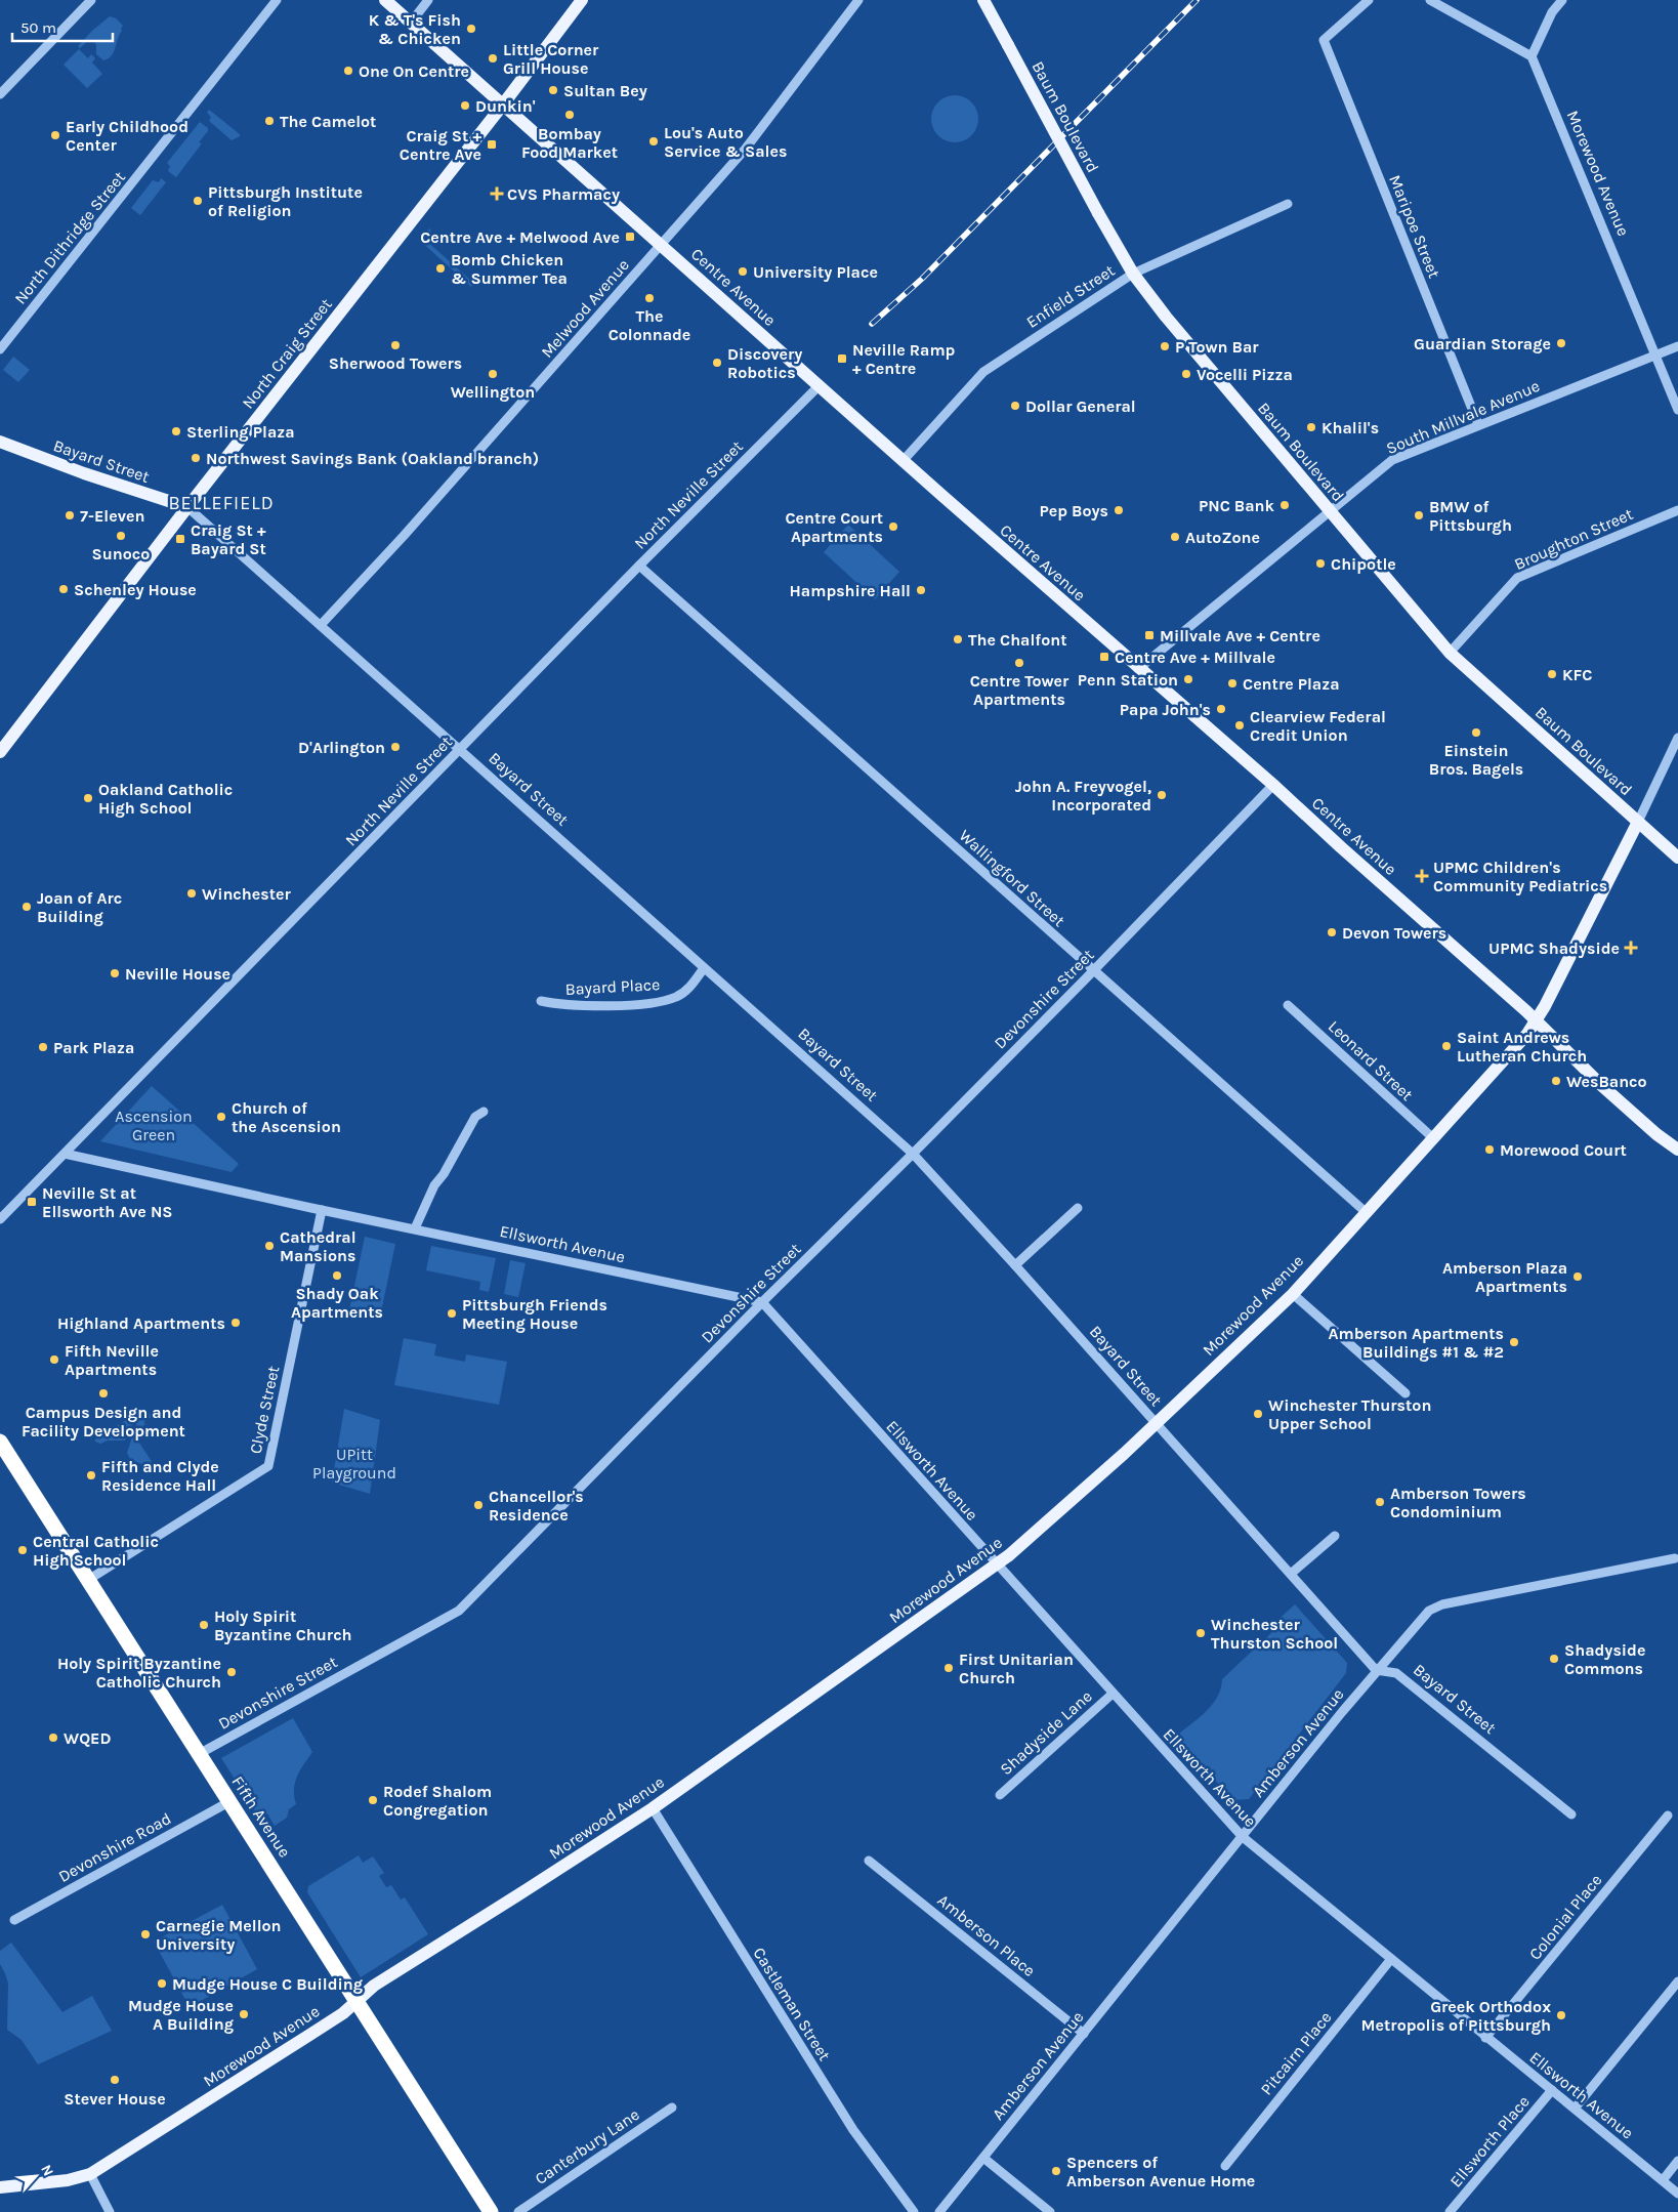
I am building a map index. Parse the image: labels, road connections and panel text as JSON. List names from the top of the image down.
{
  "streets": {
    "highway": ["Fifth Avenue"],
    "main road": [
      "Baum Boulevard",
      "Morewood Avenue",
      "Centre Avenue",
      "North Craig Street",
      "Bayard Street"
    ],
    "street": [
      "Maripoe Street",
      "North Dithridge Street",
      "Enfield Street",
      "Melwood Avenue",
      "South Millvale Avenue",
      "North Neville Street",
      "Broughton Street",
      "Wallingford Street",
      "Bayard Place",
      "Devonshire Street",
      "Leonard Street",
      "Ellsworth Avenue",
      "Clyde Street",
      "Shadyside Lane",
      "Amberson Avenue",
      "Devonshire Road",
      "Colonial Place",
      "Amberson Place",
      "Castleman Street",
      "Pitcairn Place",
      "Ellsworth Place",
      "Canterbury Lane"
    ]
  },
  "crossings": [
    ["Baum Boulevard", "Morewood Avenue"],
    ["Baum Boulevard", "Enfield Street"],
    ["Baum Boulevard", "South Millvale Avenue"],
    ["Baum Boulevard", "Broughton Street"],
    ["Morewood Avenue", "Centre Avenue"],
    ["Morewood Avenue", "South Millvale Avenue"],
    ["Morewood Avenue", "Bayard Street"],
    ["Morewood Avenue", "Wallingford Street"],
    ["Morewood Avenue", "Leonard Street"],
    ["Morewood Avenue", "Ellsworth Avenue"],
    ["Morewood Avenue", "Fifth Avenue"],
    ["Morewood Avenue", "Castleman Street"],
    ["Maripoe Street", "South Millvale Avenue"],
    ["Centre Avenue", "Enfield Street"],
    ["Centre Avenue", "Melwood Avenue"],
    ["Centre Avenue", "North Craig Street"],
    ["Centre Avenue", "South Millvale Avenue"],
    ["Centre Avenue", "North Neville Street"],
    ["Centre Avenue", "Devonshire Street"],
    ["Melwood Avenue", "Bayard Street"],
    ["North Craig Street", "Bayard Street"],
    ["Bayard Street", "North Neville Street"],
    ["Bayard Street", "Bayard Place"],
    ["Bayard Street", "Devonshire Street"],
    ["Bayard Street", "Amberson Avenue"],
    ["North Neville Street", "Wallingford Street"],
    ["North Neville Street", "Ellsworth Avenue"],
    ["Wallingford Street", "Devonshire Street"],
    ["Devonshire Street", "Ellsworth Avenue"],
    ["Devonshire Street", "Fifth Avenue"],
    ["Ellsworth Avenue", "Clyde Street"],
    ["Ellsworth Avenue", "Shadyside Lane"],
    ["Ellsworth Avenue", "Amberson Avenue"],
    ["Ellsworth Avenue", "Colonial Place"],
    ["Ellsworth Avenue", "Pitcairn Place"],
    ["Ellsworth Avenue", "Ellsworth Place"],
    ["Clyde Street", "Fifth Avenue"],
    ["Amberson Avenue", "Amberson Place"],
    ["Fifth Avenue", "Devonshire Road"]
  ],
  "districts": ["BELLEFIELD"],
  "parks": ["Ascension Green", "UPitt Playground"],
  "places": {
    "other": [
      "K & T's Fish & Chicken",
      "Little Corner Grill House",
      "One On Centre",
      "Sultan Bey",
      "Dunkin'",
      "Bombay Food Market",
      "The Camelot",
      "Early Childhood Center",
      "Lou's Auto Service & Sales",
      "Pittsburgh Institute of Religion",
      "Bomb Chicken & Summer Tea",
      "University Place",
      "The Colonnade",
      "Guardian Storage",
      "Sherwood Towers",
      "P Town Bar",
      "Discovery Robotics",
      "Wellington",
      "Vocelli Pizza",
      "Dollar General",
      "Khalil's",
      "Sterling Plaza",
      "Northwest Savings Bank (Oakland branch)",
      "PNC Bank",
      "Pep Boys",
      "7-Eleven",
      "BMW of Pittsburgh",
      "Centre Court Apartments",
      "Sunoco",
      "AutoZone",
      "Chipotle",
      "Schenley House",
      "Hampshire Hall",
      "The Chalfont",
      "Centre Tower Apartments",
      "KFC",
      "Penn Station",
      "Centre Plaza",
      "Papa John's",
      "Clearview Federal Credit Union",
      "Einstein Bros. Bagels",
      "D'Arlington",
      "John A. Freyvogel, Incorporated",
      "Oakland Catholic High School",
      "Winchester",
      "Joan of Arc Building",
      "Devon Towers",
      "Neville House",
      "Saint Andrews Lutheran Church",
      "Park Plaza",
      "WesBanco",
      "Church of the Ascension",
      "Morewood Court",
      "Cathedral Mansions",
      "Shady Oak Apartments",
      "Amberson Plaza Apartments",
      "Pittsburgh Friends Meeting House",
      "Highland Apartments",
      "Amberson Apartments Buildings #1 & #2",
      "Fifth Neville Apartments",
      "Campus Design and Facility Development",
      "Winchester Thurston Upper School",
      "Fifth and Clyde Residence Hall",
      "Amberson Towers Condominium",
      "Chancellor's Residence",
      "Central Catholic High School",
      "Holy Spirit Byzantine Church",
      "Winchester Thurston School",
      "Shadyside Commons",
      "First Unitarian Church",
      "Holy Spirit Byzantine Catholic Church",
      "WQED",
      "Rodef Shalom Congregation",
      "Carnegie Mellon University",
      "Mudge House C Building",
      "Mudge House A Building",
      "Greek Orthodox Metropolis of Pittsburgh",
      "Stever House",
      "Spencers of Amberson Avenue Home"
    ],
    "transit": [
      "Craig St + Centre Ave",
      "Centre Ave + Melwood Ave",
      "Neville Ramp + Centre",
      "Craig St + Bayard St",
      "Millvale Ave + Centre",
      "Centre Ave + Millvale",
      "Neville St at Ellsworth Ave NS"
    ],
    "health": ["CVS Pharmacy", "UPMC Children's Community Pediatrics", "UPMC Shadyside"]
  },
  "scale_bar": "50 m",
  "north": "top right"
}
